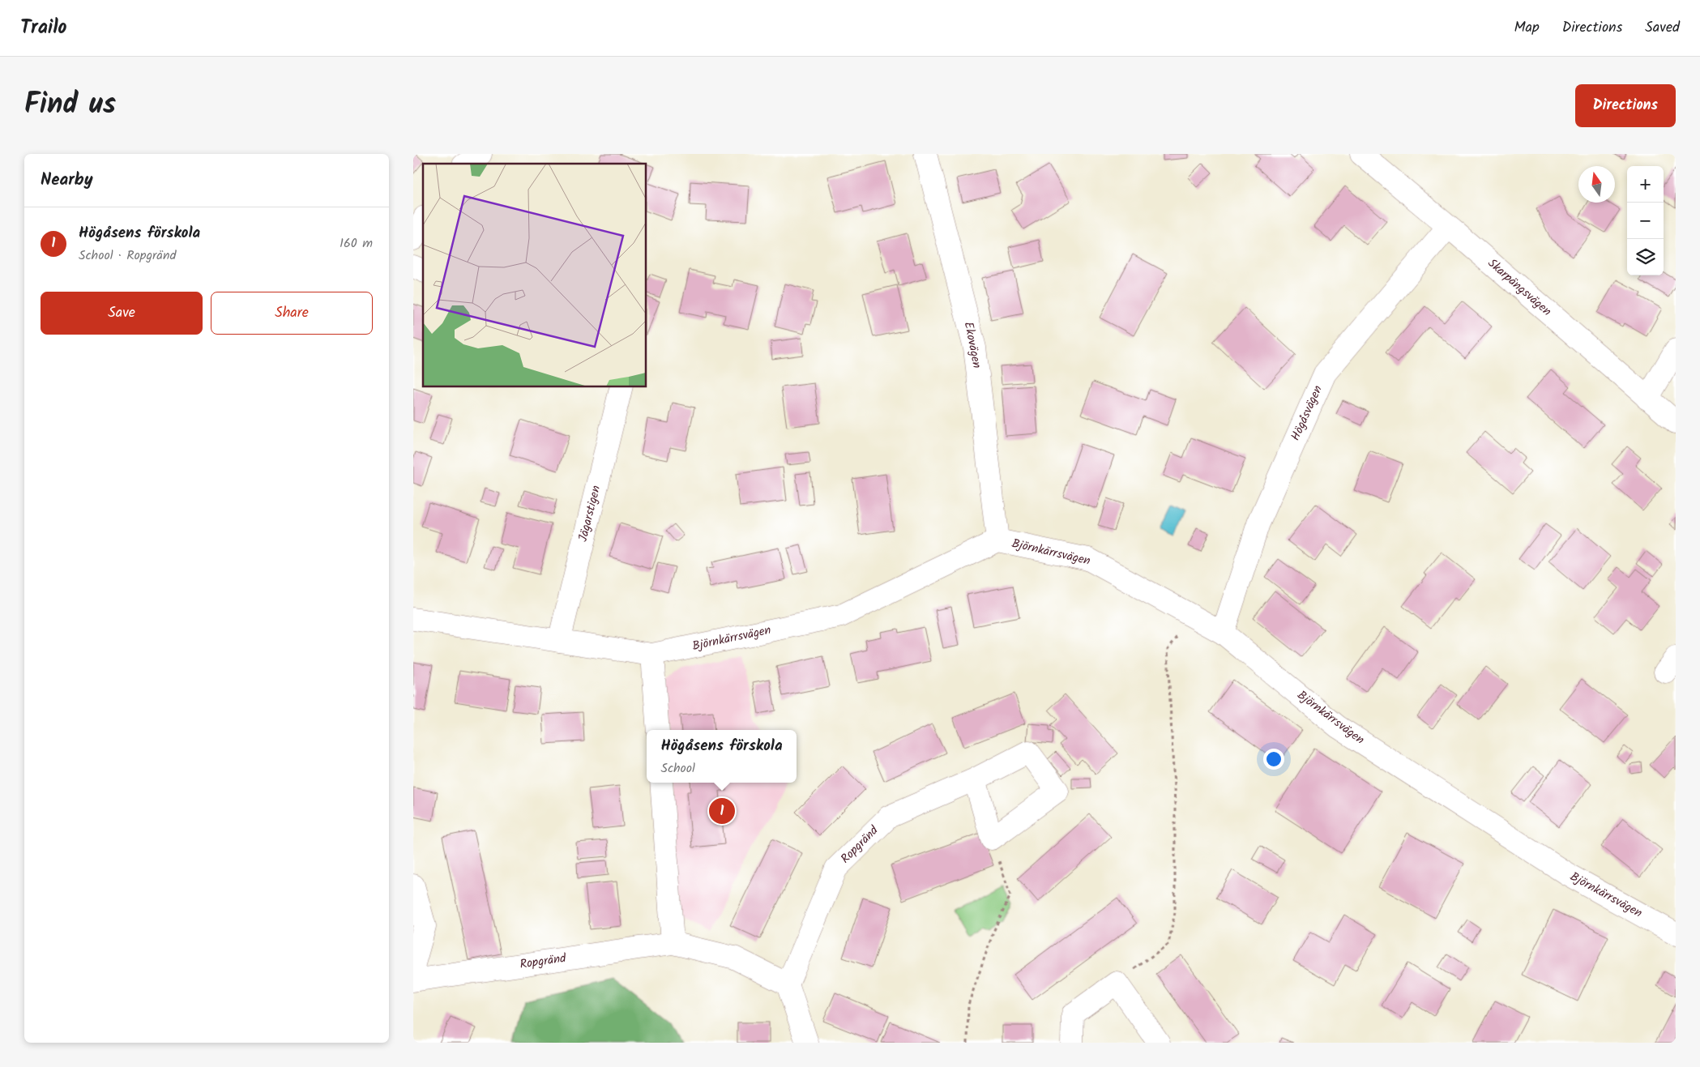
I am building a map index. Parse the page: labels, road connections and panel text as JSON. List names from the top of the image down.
{
  "streets": {
    "street": [
      "Skarpängsvägen",
      "Ekovägen",
      "Högåsvägen",
      "Jägarstigen",
      "Björnkärrsvägen",
      "Ropgränd"
    ]
  },
  "crossings": [
    ["Skarpängsvägen", "Högåsvägen"],
    ["Ekovägen", "Björnkärrsvägen"],
    ["Högåsvägen", "Björnkärrsvägen"],
    ["Jägarstigen", "Björnkärrsvägen"]
  ],
  "north": "top",
  "page": {
    "header": "Trailo",
    "nav": ["Map", "Directions", "Saved"],
    "title": "Find us",
    "buttons": [
      "Directions",
      ["Save", "Share"]
    ],
    "heading": "Nearby",
    "map_buttons": ["+", "−"],
    "list": [
      {
        "mark": "1",
        "name": "Högåsens förskola",
        "note": "School · Ropgränd",
        "value": "160 m"
      }
    ],
    "popup": ["Högåsens förskola", "School"],
    "pins": "1"
  }
}
